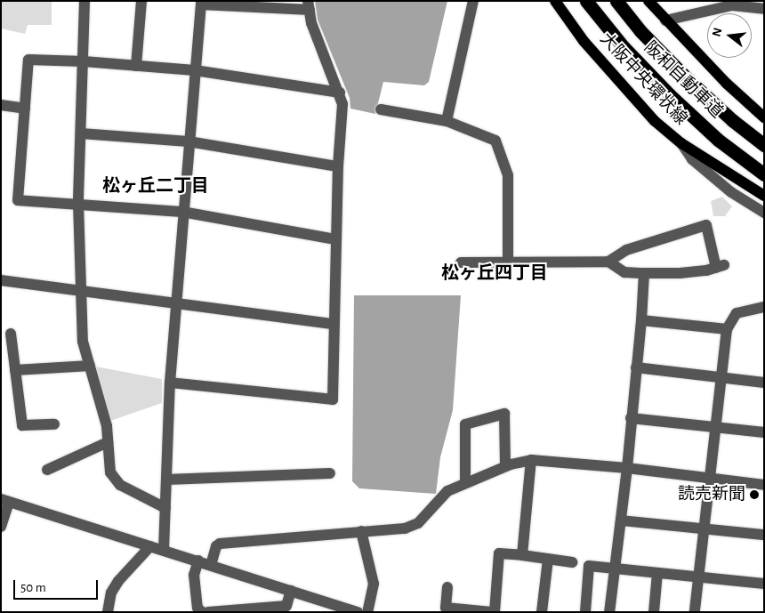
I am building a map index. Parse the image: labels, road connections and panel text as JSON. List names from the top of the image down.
{
  "streets": {
    "highway": ["阪和自動車道"],
    "main road": ["大阪中央環状線"]
  },
  "districts": ["松ヶ丘二丁目", "松ヶ丘四丁目"],
  "places": ["読売新聞"],
  "scale_bar": "50 m",
  "north": "left"
}
